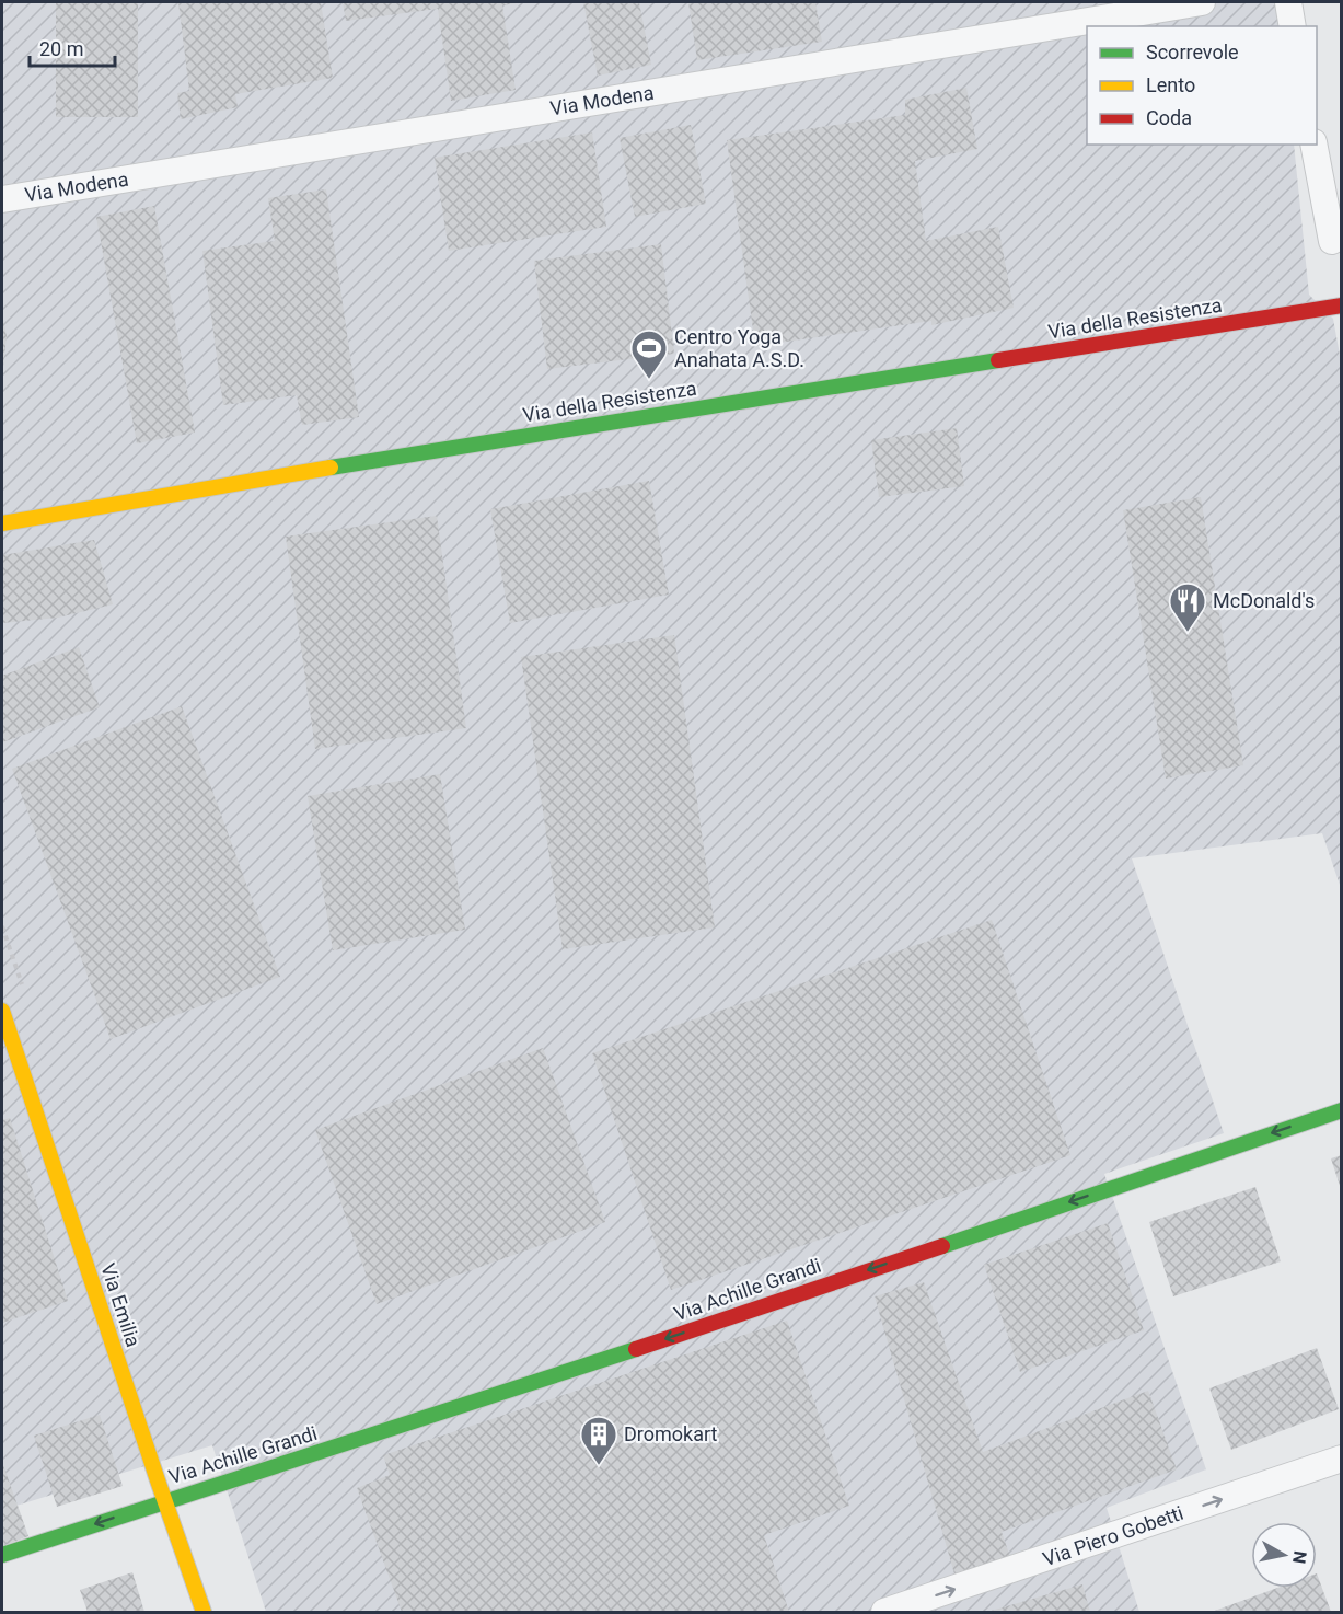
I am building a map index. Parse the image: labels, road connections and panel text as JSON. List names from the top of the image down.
{
  "streets": {
    "street": [
      "Via Modena",
      "Via della Resistenza",
      "Via Achille Grandi",
      "Via Emilia",
      "Via Piero Gobetti"
    ]
  },
  "crossings": [
    ["Via Achille Grandi", "Via Emilia"]
  ],
  "one_way": ["Via Achille Grandi", "Via Piero Gobetti"],
  "places": {
    "sports": ["Centro Yoga Anahata A.S.D."],
    "restaurant": ["McDonald's"],
    "building": ["Dromokart"]
  },
  "legend": ["Scorrevole", "Lento", "Coda"],
  "scale_bar": "20 m",
  "north": "right"
}
